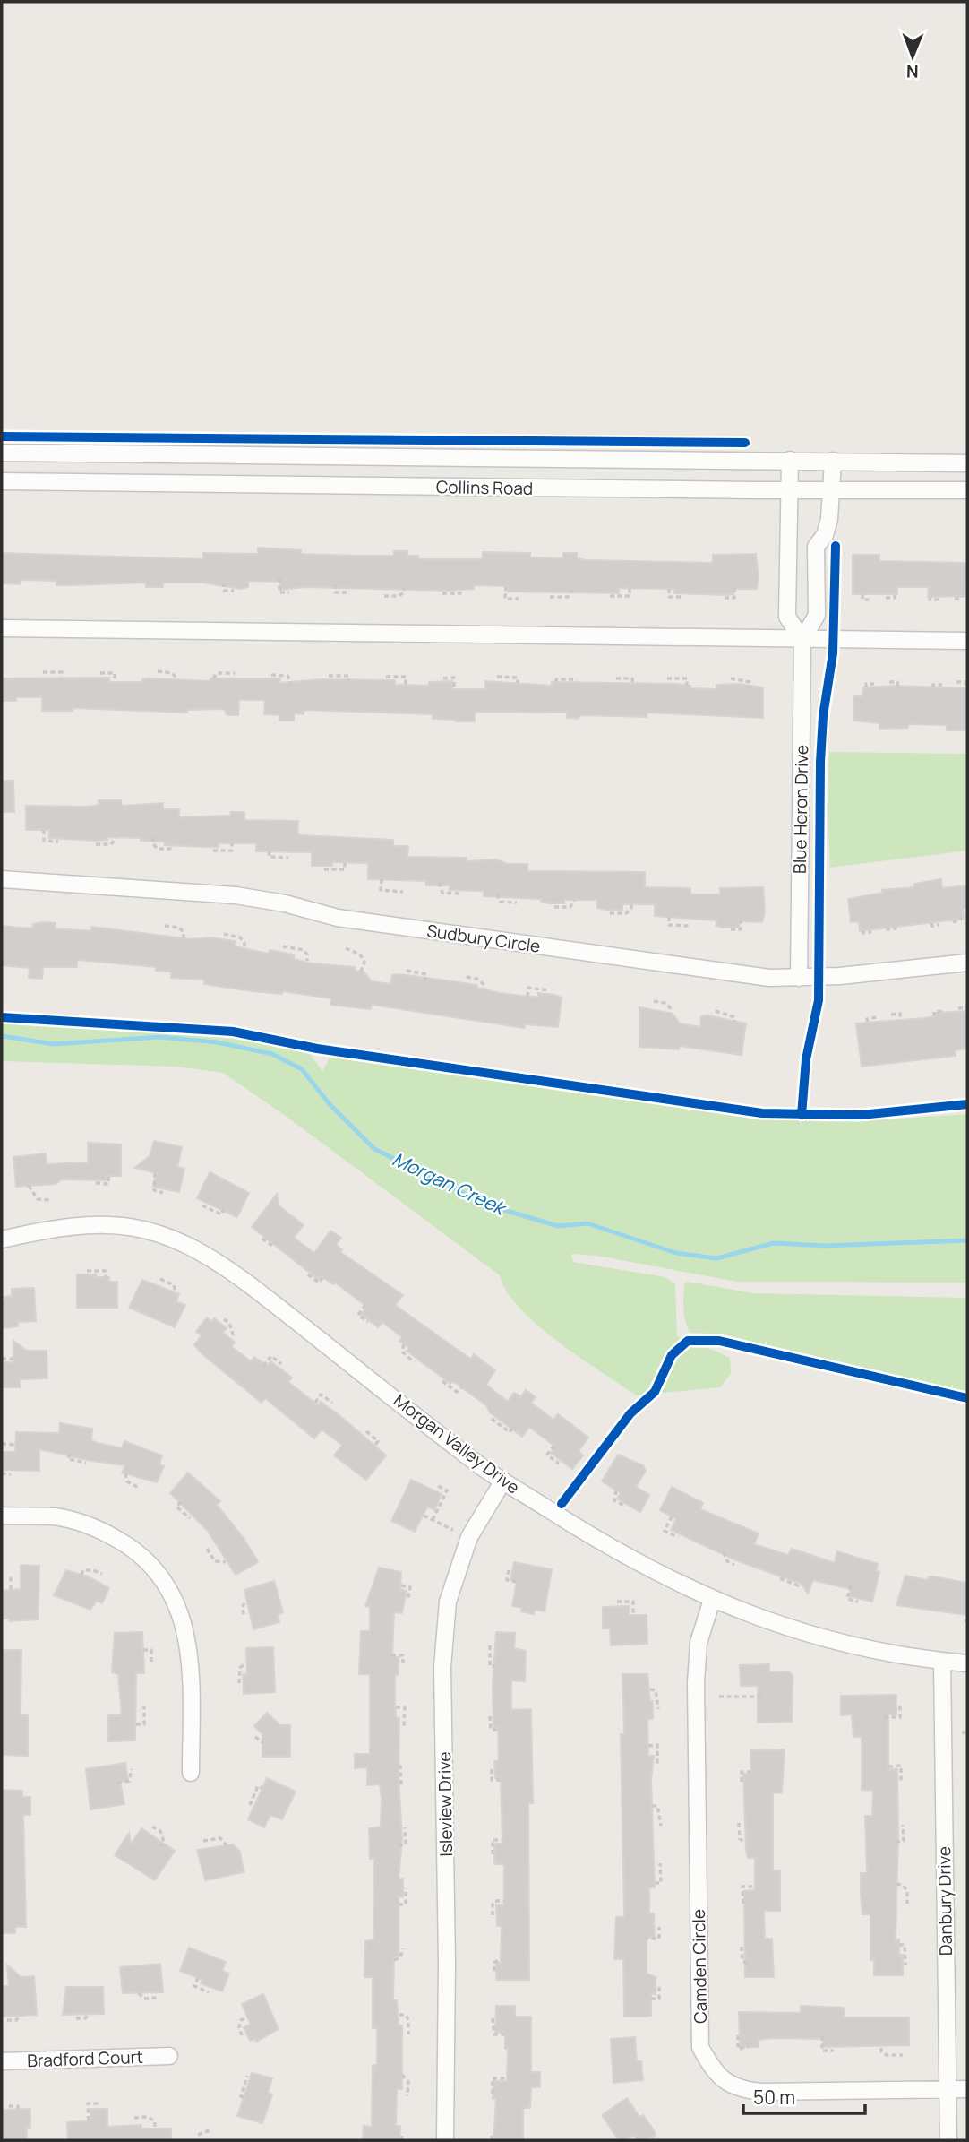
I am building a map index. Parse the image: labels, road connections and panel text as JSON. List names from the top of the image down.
{
  "streets": {
    "street": [
      "Collins Road",
      "Blue Heron Drive",
      "Sudbury Circle",
      "Morgan Valley Drive",
      "Isleview Drive",
      "Danbury Drive",
      "Camden Circle",
      "Bradford Court"
    ]
  },
  "crossings": [
    ["Collins Road", "Blue Heron Drive"],
    ["Blue Heron Drive", "Sudbury Circle"],
    ["Morgan Valley Drive", "Isleview Drive"],
    ["Morgan Valley Drive", "Danbury Drive"],
    ["Morgan Valley Drive", "Camden Circle"],
    ["Danbury Drive", "Camden Circle"]
  ],
  "water": ["Morgan Creek"],
  "scale_bar": "50 m",
  "north": "bottom"
}
